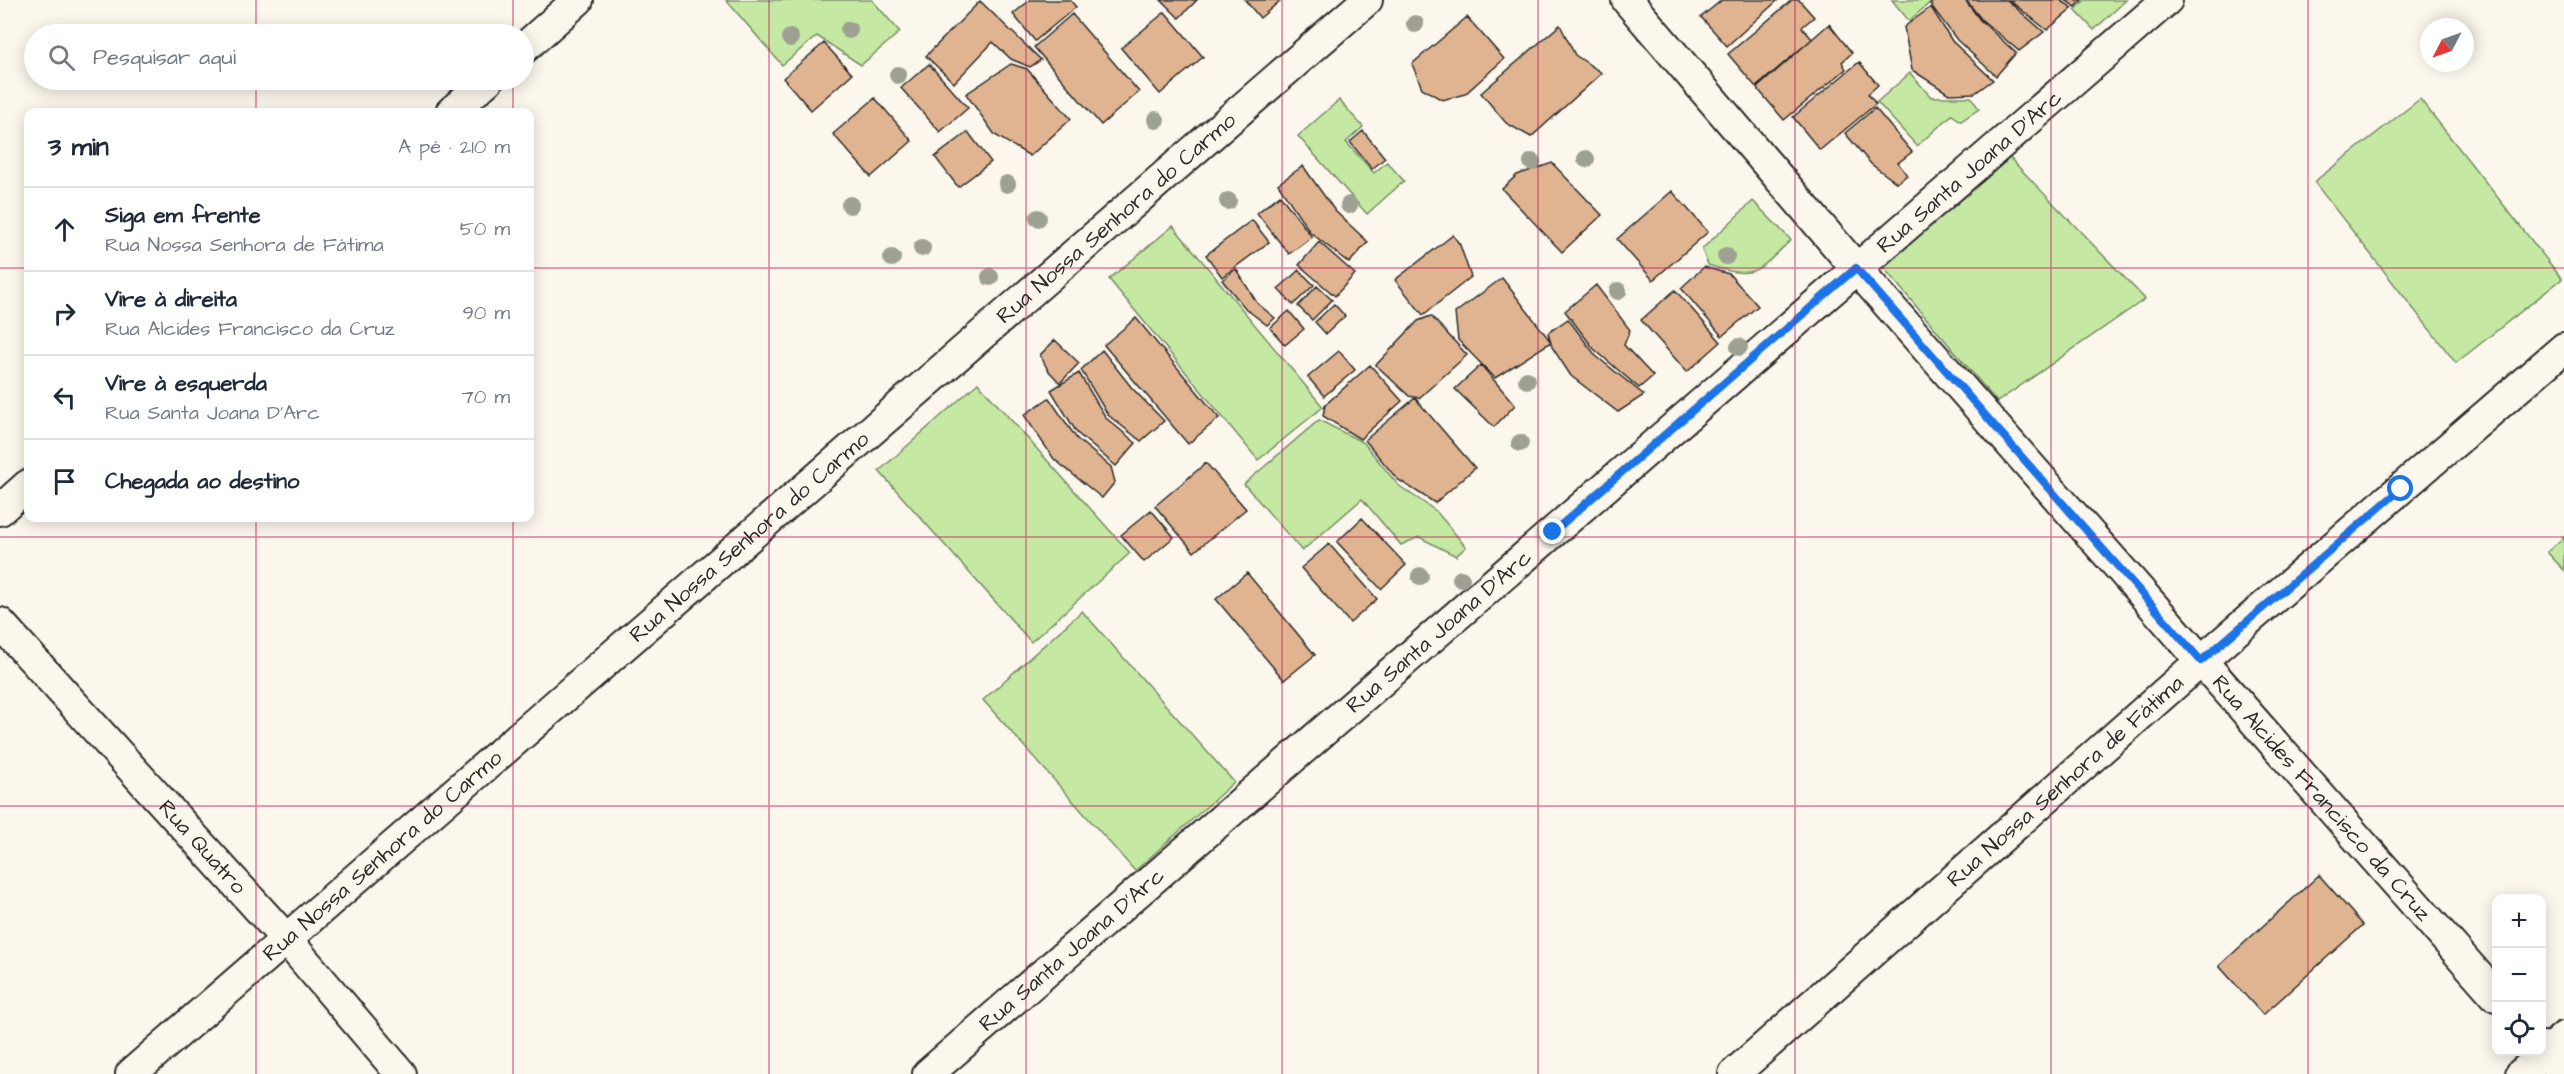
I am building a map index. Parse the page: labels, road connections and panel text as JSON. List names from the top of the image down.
{
  "streets": {
    "street": [
      "Rua Santa Joana D'Arc",
      "Rua Nossa Senhora do Carmo",
      "Rua Nossa Senhora de Fátima",
      "Rua Alcides Francisco da Cruz",
      "Rua Quatro"
    ]
  },
  "crossings": [
    ["Rua Santa Joana D'Arc", "Rua Alcides Francisco da Cruz"],
    ["Rua Nossa Senhora do Carmo", "Rua Quatro"],
    ["Rua Nossa Senhora de Fátima", "Rua Alcides Francisco da Cruz"]
  ],
  "north": "bottom left",
  "page": {
    "search": "Pesquisar aqui",
    "heading": ["3 min", "A pé · 210 m"],
    "list": [
      ["Siga em frente", "Rua Nossa Senhora de Fátima", "50 m"],
      ["Vire à direita", "Rua Alcides Francisco da Cruz", "90 m"],
      ["Vire à esquerda", "Rua Santa Joana D'Arc", "70 m"],
      "Chegada ao destino"
    ],
    "map_buttons": ["+", "−"]
  }
}
